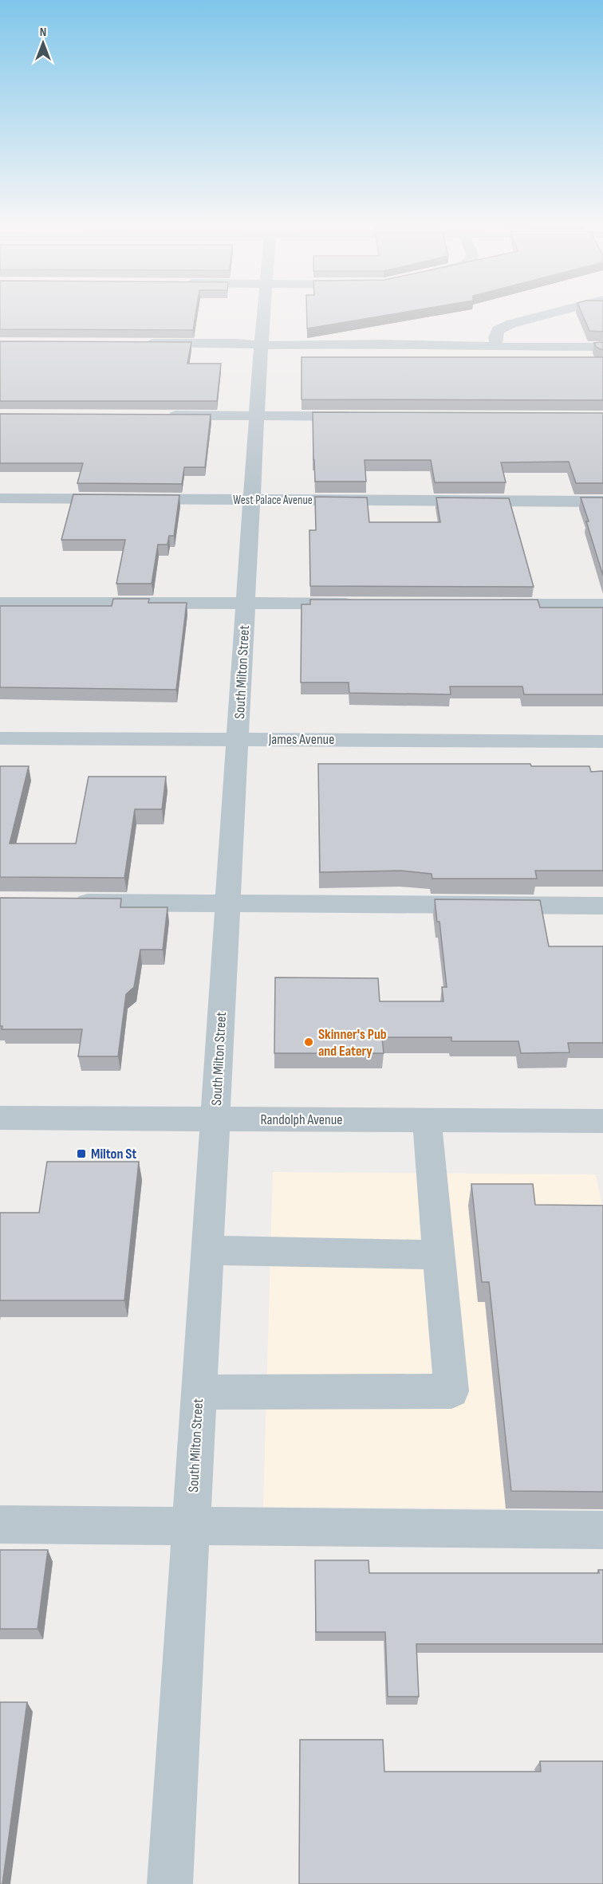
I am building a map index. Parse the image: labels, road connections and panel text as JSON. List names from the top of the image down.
{
  "streets": {
    "street": [
      "West Palace Avenue",
      "South Milton Street",
      "James Avenue",
      "Randolph Avenue"
    ]
  },
  "crossings": [
    ["West Palace Avenue", "South Milton Street"],
    ["South Milton Street", "James Avenue"],
    ["South Milton Street", "Randolph Avenue"]
  ],
  "places": {
    "other": ["Skinner's Pub and Eatery"],
    "transit": ["Milton St"]
  },
  "north": "top"
}
